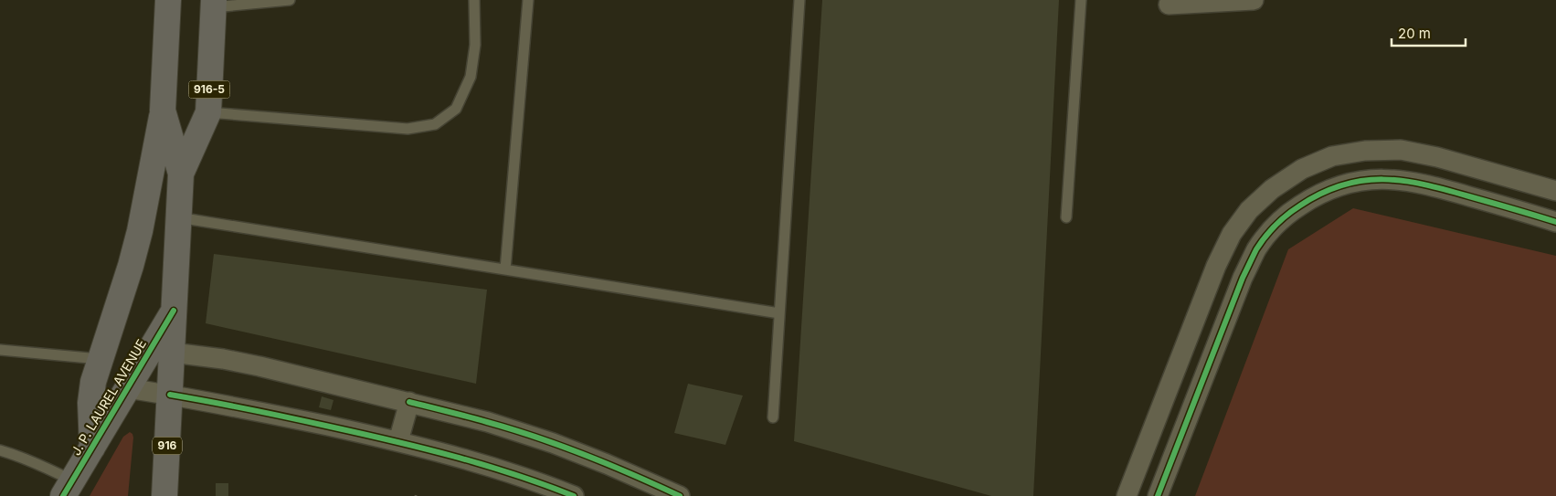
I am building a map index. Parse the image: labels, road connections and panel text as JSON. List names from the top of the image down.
{
  "streets": {
    "main road": ["916-5", "J. P. LAUREL AVENUE", "916"]
  },
  "crossings": [
    ["916-5", "916"],
    ["J. P. LAUREL AVENUE", "916"]
  ],
  "scale_bar": "20 m"
}
